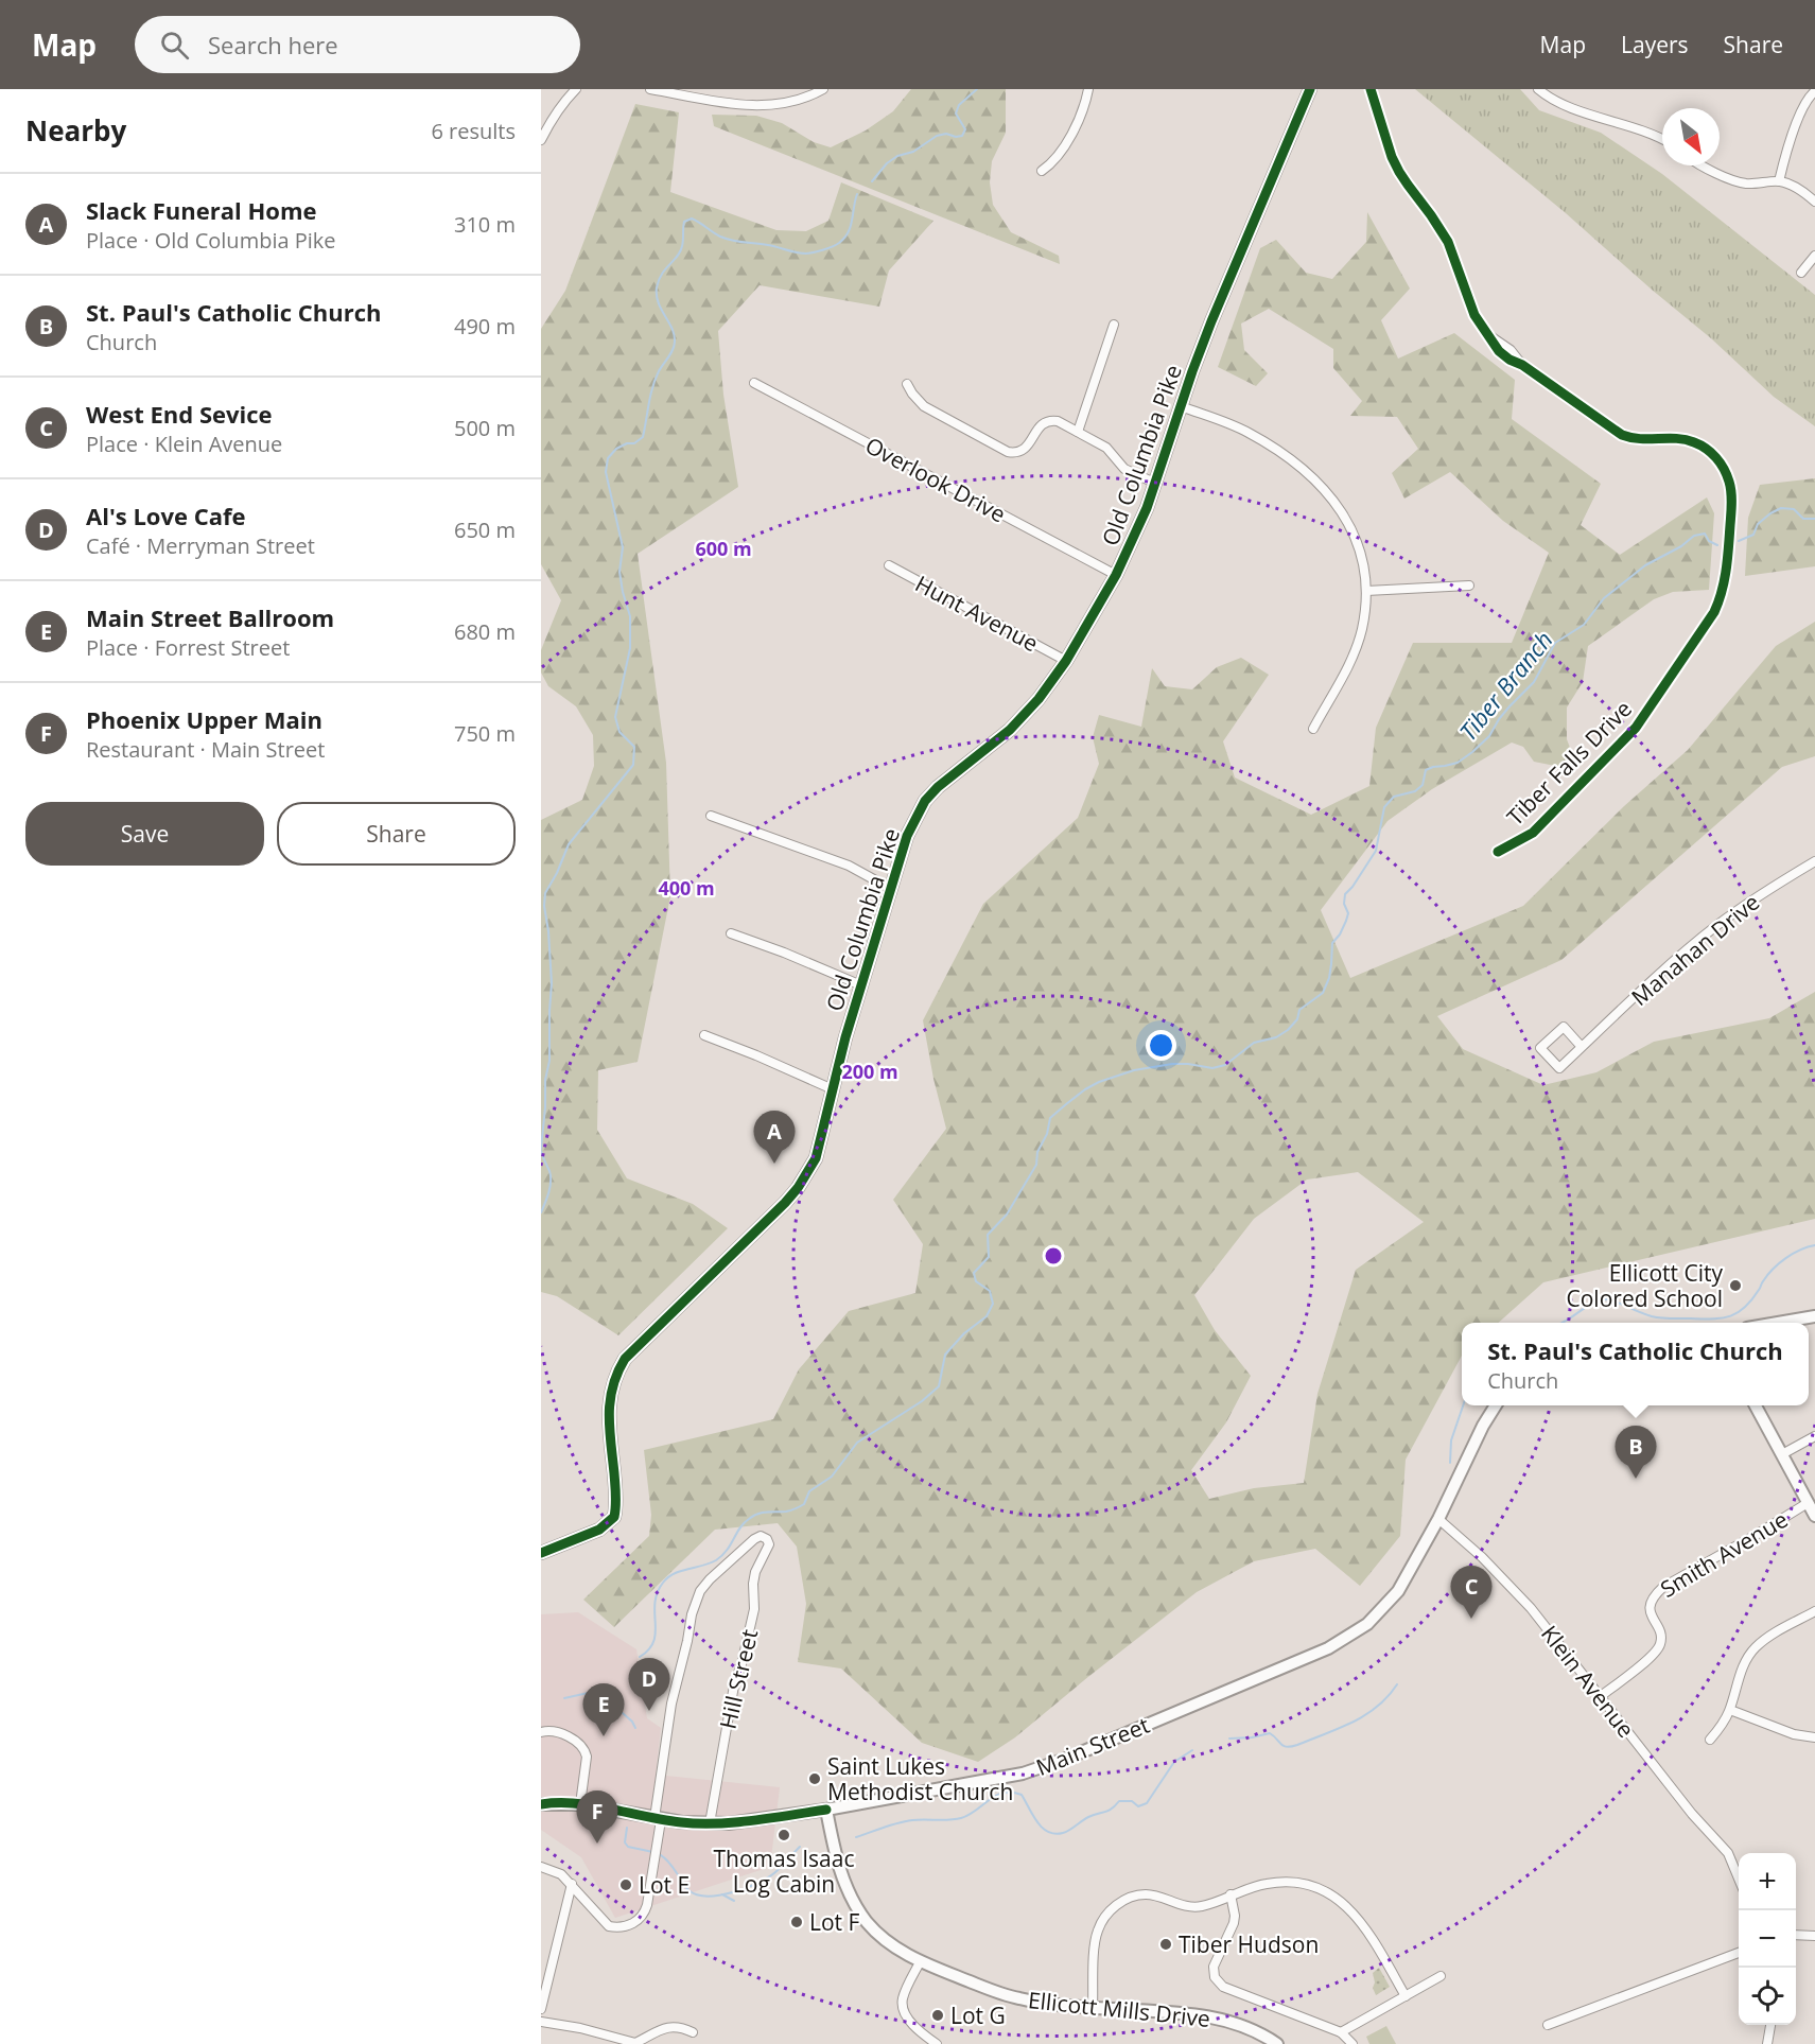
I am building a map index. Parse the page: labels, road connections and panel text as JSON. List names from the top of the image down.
{
  "streets": {
    "street": [
      "Old Columbia Pike",
      "Overlook Drive",
      "Hunt Avenue",
      "Tiber Falls Drive",
      "Manahan Drive",
      "Smith Avenue",
      "Hill Street",
      "Klein Avenue",
      "Main Street",
      "Ellicott Mills Drive"
    ]
  },
  "crossings": [
    ["Old Columbia Pike", "Overlook Drive"],
    ["Old Columbia Pike", "Hunt Avenue"],
    ["Smith Avenue", "Klein Avenue"],
    ["Hill Street", "Main Street"],
    ["Klein Avenue", "Main Street"],
    ["Main Street", "Ellicott Mills Drive"]
  ],
  "water": ["Tiber Branch"],
  "places": [
    "Ellicott City Colored School",
    "Saint Lukes Methodist Church",
    "Thomas Isaac Log Cabin",
    "Lot E",
    "Lot F",
    "Tiber Hudson",
    "Lot G"
  ],
  "north": "bottom right",
  "page": {
    "header": "Map",
    "search": "Search here",
    "nav": ["Map", "Layers", "Share"],
    "heading": ["Nearby", "6 results"],
    "list": [
      {
        "mark": "A",
        "name": "Slack Funeral Home",
        "note": "Place · Old Columbia Pike",
        "value": "310 m"
      },
      {
        "mark": "B",
        "name": "St. Paul's Catholic Church",
        "note": "Church",
        "value": "490 m"
      },
      {
        "mark": "C",
        "name": "West End Sevice",
        "note": "Place · Klein Avenue",
        "value": "500 m"
      },
      {
        "mark": "D",
        "name": "Al's Love Cafe",
        "note": "Café · Merryman Street",
        "value": "650 m"
      },
      {
        "mark": "E",
        "name": "Main Street Ballroom",
        "note": "Place · Forrest Street",
        "value": "680 m"
      },
      {
        "mark": "F",
        "name": "Phoenix Upper Main",
        "note": "Restaurant · Main Street",
        "value": "750 m"
      }
    ],
    "buttons": ["Save", "Share"],
    "pins": [
      "A",
      "B",
      "C",
      "D",
      "E",
      "F"
    ],
    "popup": ["St. Paul's Catholic Church", "Church"],
    "map_buttons": ["+", "−"]
  },
  "rings": ["600 m", "400 m", "200 m"]
}
